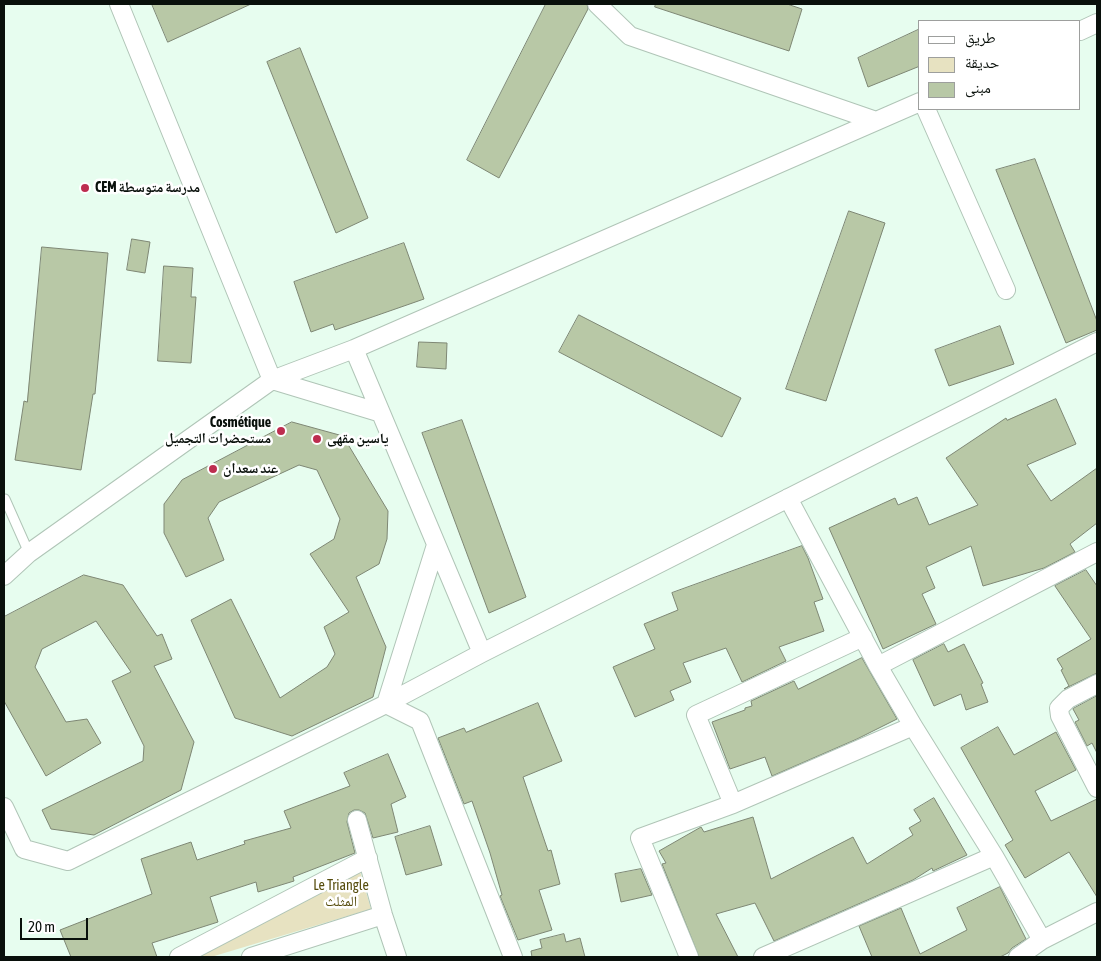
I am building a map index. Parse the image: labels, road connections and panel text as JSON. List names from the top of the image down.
{
  "parks": ["Le Triangle المثلث"],
  "places": [
    "CEM مدرسة متوسطة",
    "Cosmétique مستحضرات التجميل",
    "ياسين مقهى",
    "عند سعدان"
  ],
  "legend": ["طريق", "حديقة", "مبنى"],
  "scale_bar": "20 m"
}
